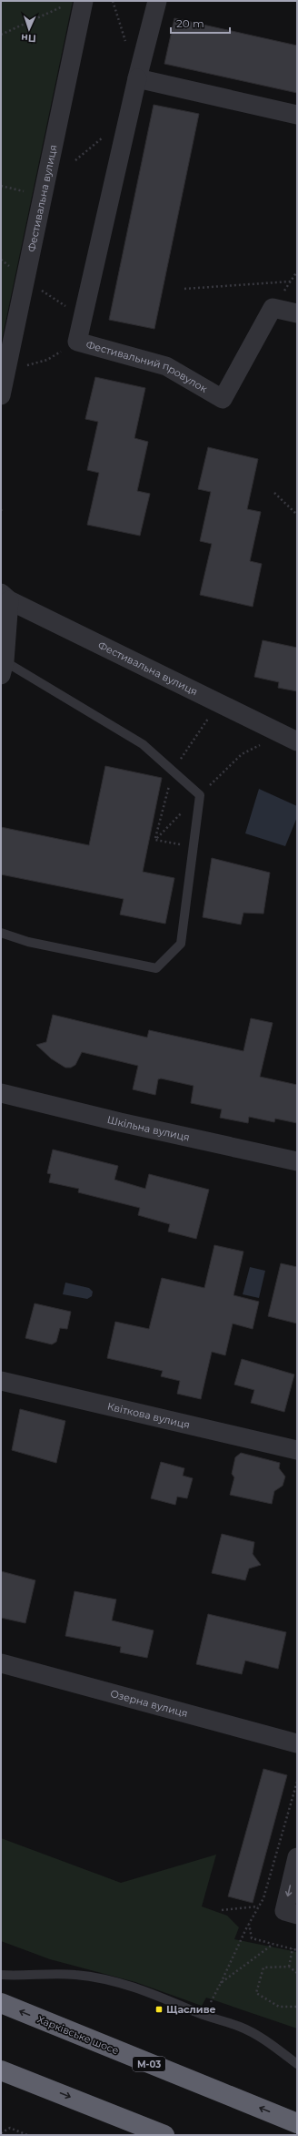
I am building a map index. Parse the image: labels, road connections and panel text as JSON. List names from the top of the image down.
{
  "streets": {
    "highway": ["Харківське шосе", "М-03"],
    "street": [
      "Фестивальна вулиця",
      "Фестивальний провулок",
      "Шкільна вулиця",
      "Квіткова вулиця",
      "Озерна вулиця"
    ]
  },
  "places": {
    "transit": ["Щасливе"]
  },
  "scale_bar": "20 m",
  "north": "bottom"
}
